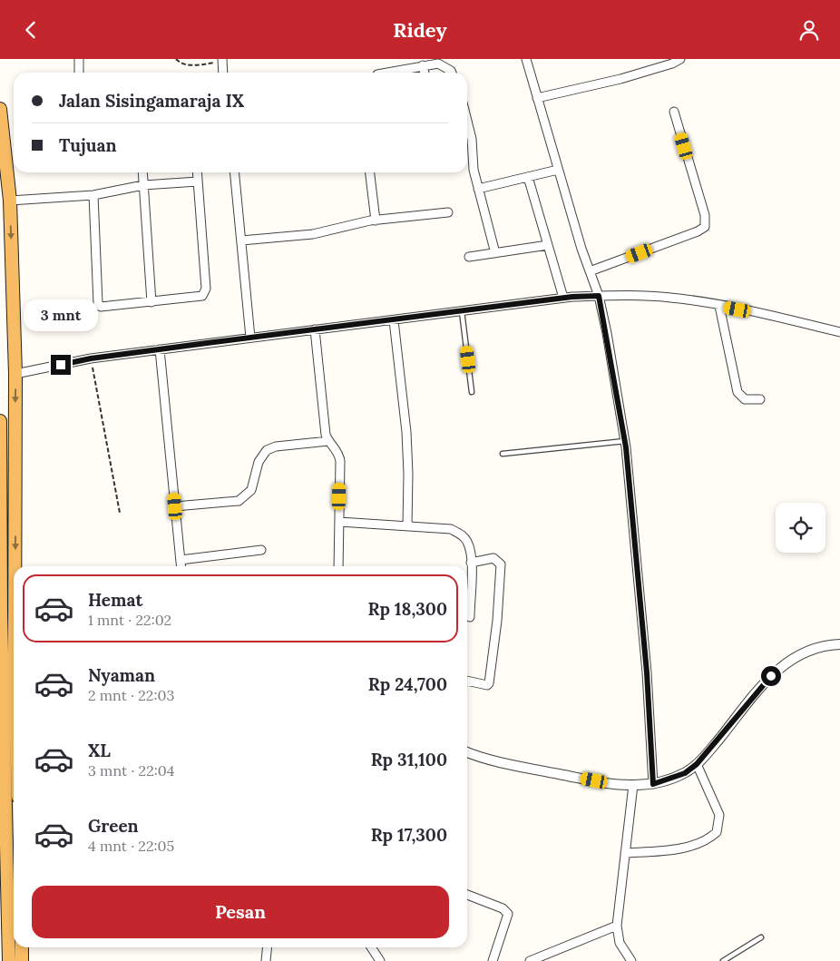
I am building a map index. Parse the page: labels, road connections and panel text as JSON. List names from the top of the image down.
{
  "page": {
    "header": "Ridey",
    "banner": ["Jalan Sisingamaraja IX", "Tujuan"],
    "bubble": "3 mnt",
    "list": [
      {
        "name": "Hemat",
        "note": "1 mnt · 22:02",
        "value": "Rp 18,300"
      },
      {
        "name": "Nyaman",
        "note": "2 mnt · 22:03",
        "value": "Rp 24,700"
      },
      {
        "name": "XL",
        "note": "3 mnt · 22:04",
        "value": "Rp 31,100"
      },
      {
        "name": "Green",
        "note": "4 mnt · 22:05",
        "value": "Rp 17,300"
      }
    ],
    "buttons": "Pesan"
  }
}
